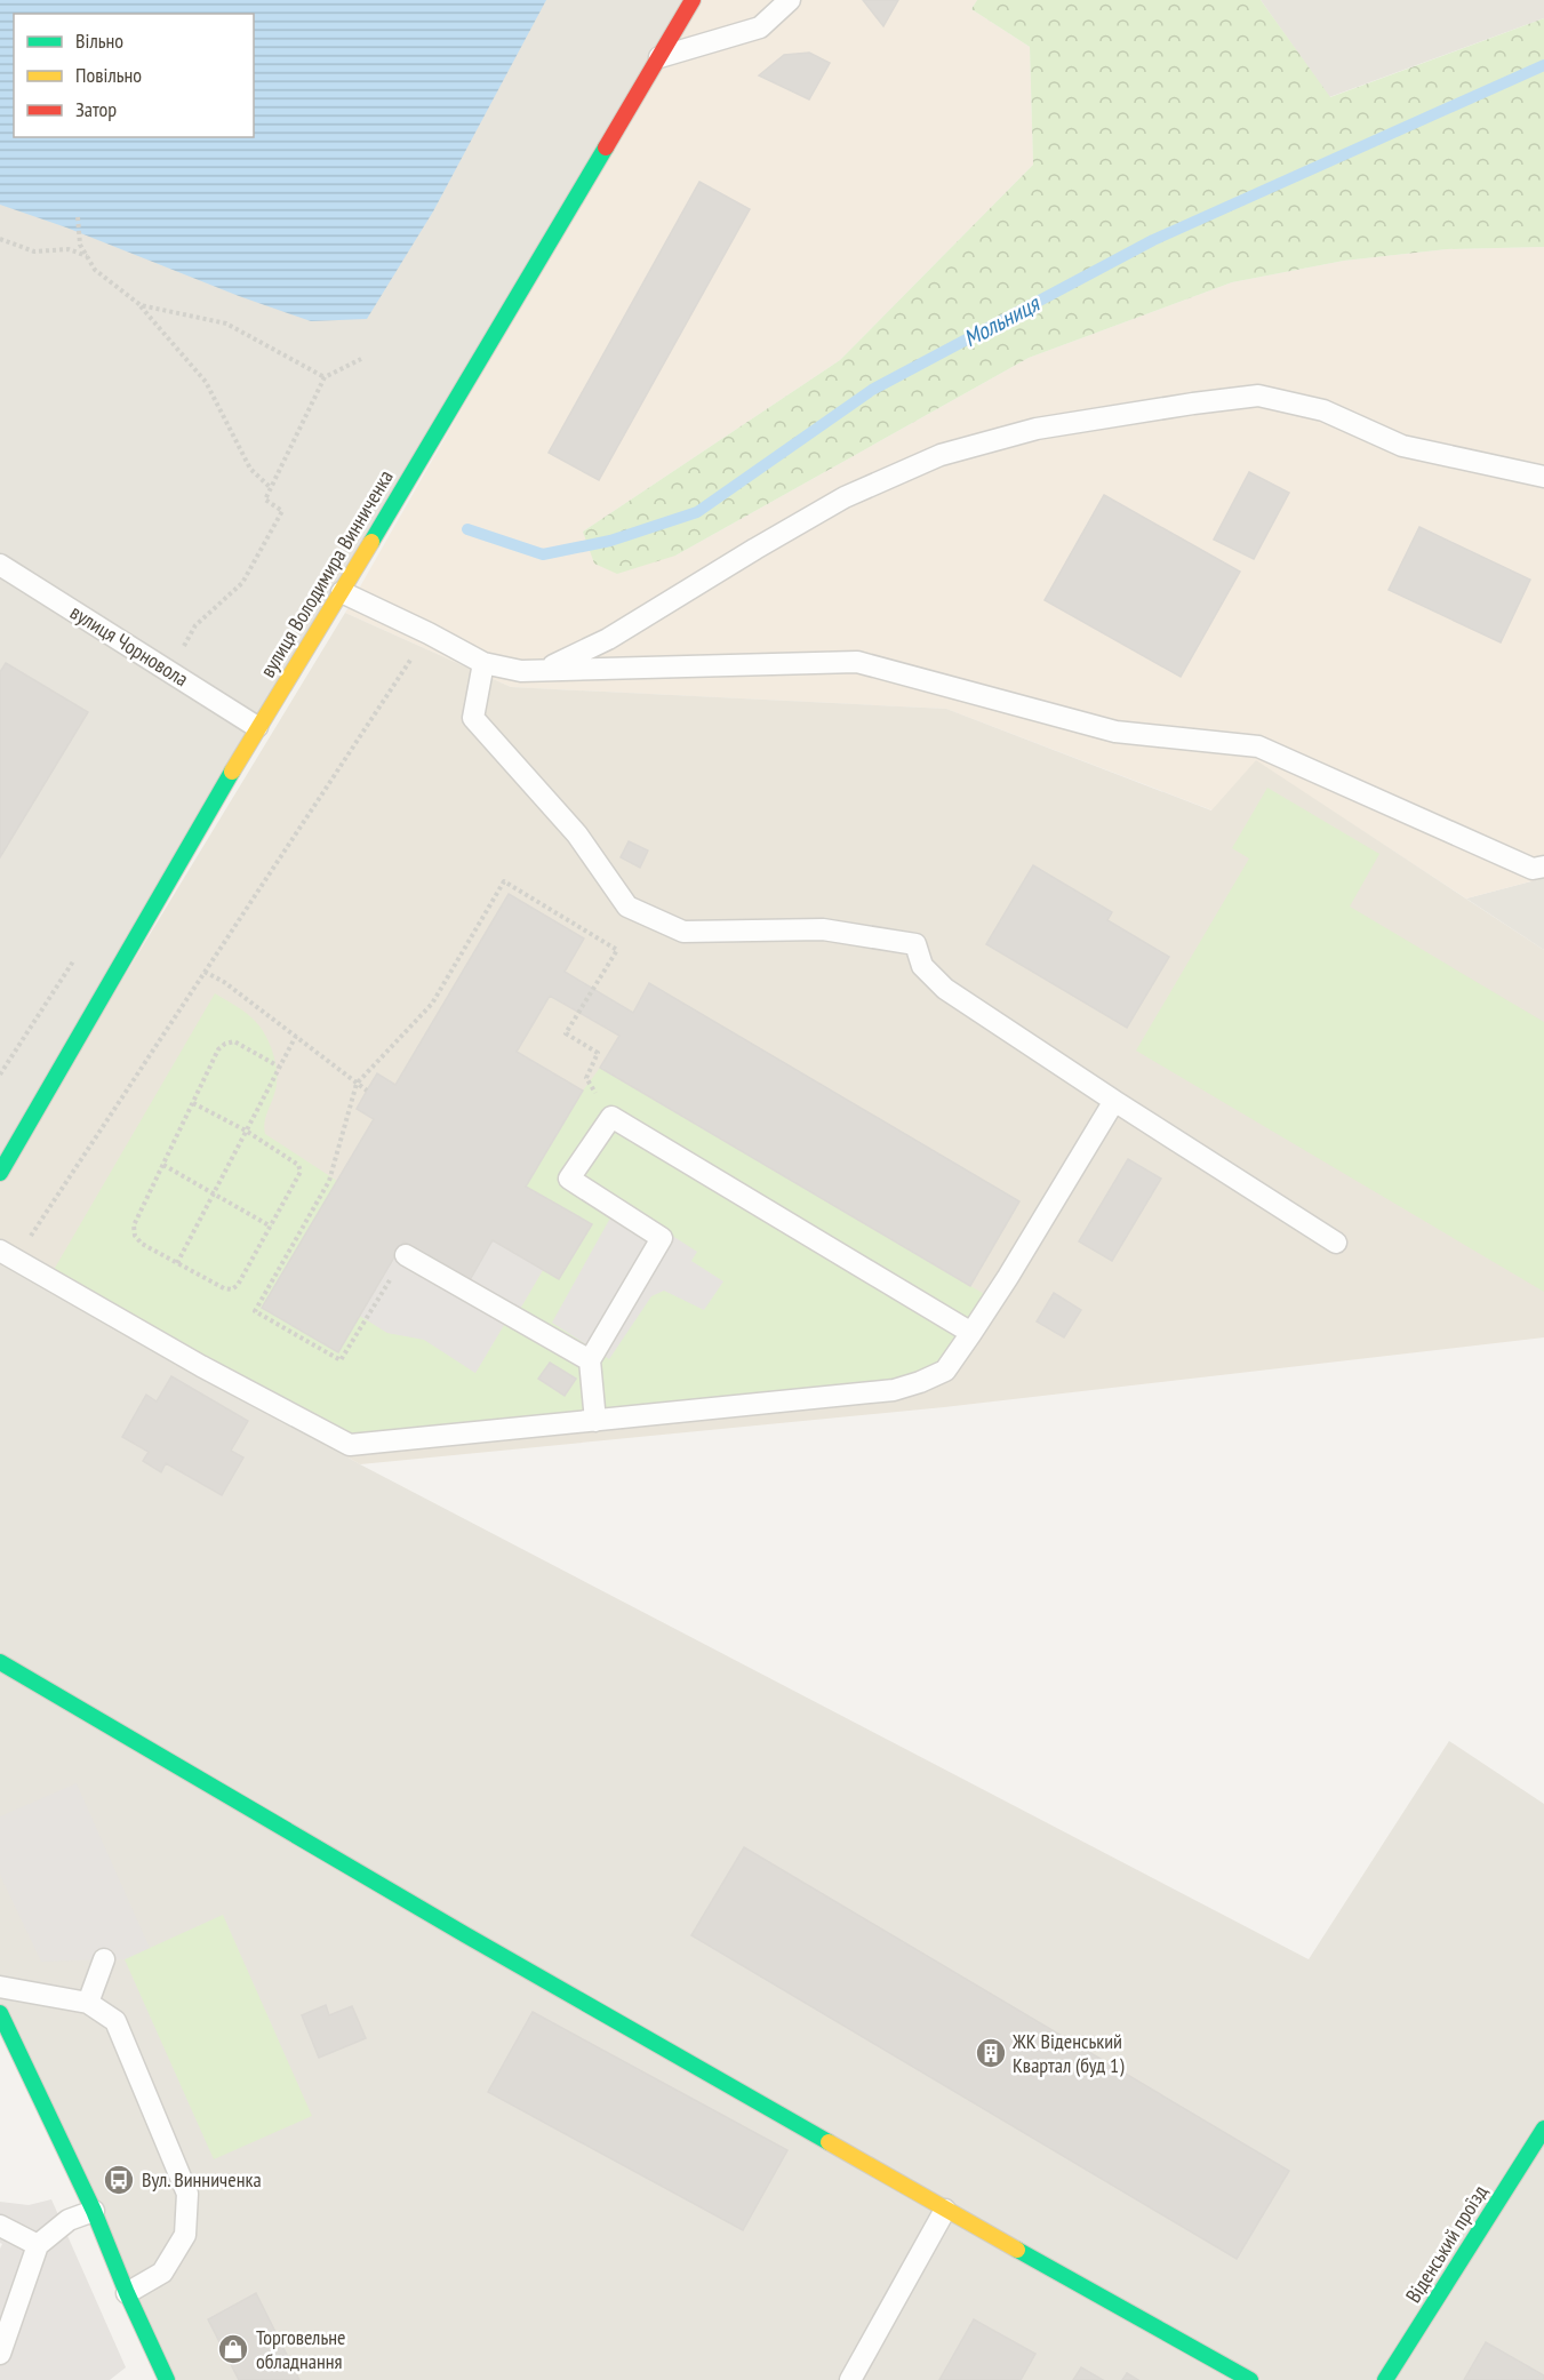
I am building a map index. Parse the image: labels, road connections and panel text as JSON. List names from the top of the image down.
{
  "streets": {
    "main road": ["вулиця Володимира Винниченка", "Віденський проїзд"],
    "lane": ["вулиця Чорновола"]
  },
  "crossings": [
    ["вулиця Володимира Винниченка", "вулиця Чорновола"]
  ],
  "water": ["Мольниця"],
  "places": {
    "building": ["ЖК Віденський Квартал (буд 1)"],
    "bus stop": ["Вул. Винниченка"],
    "shop": ["Торговельне обладнання"]
  },
  "legend": ["Вільно", "Повільно", "Затор"]
}
